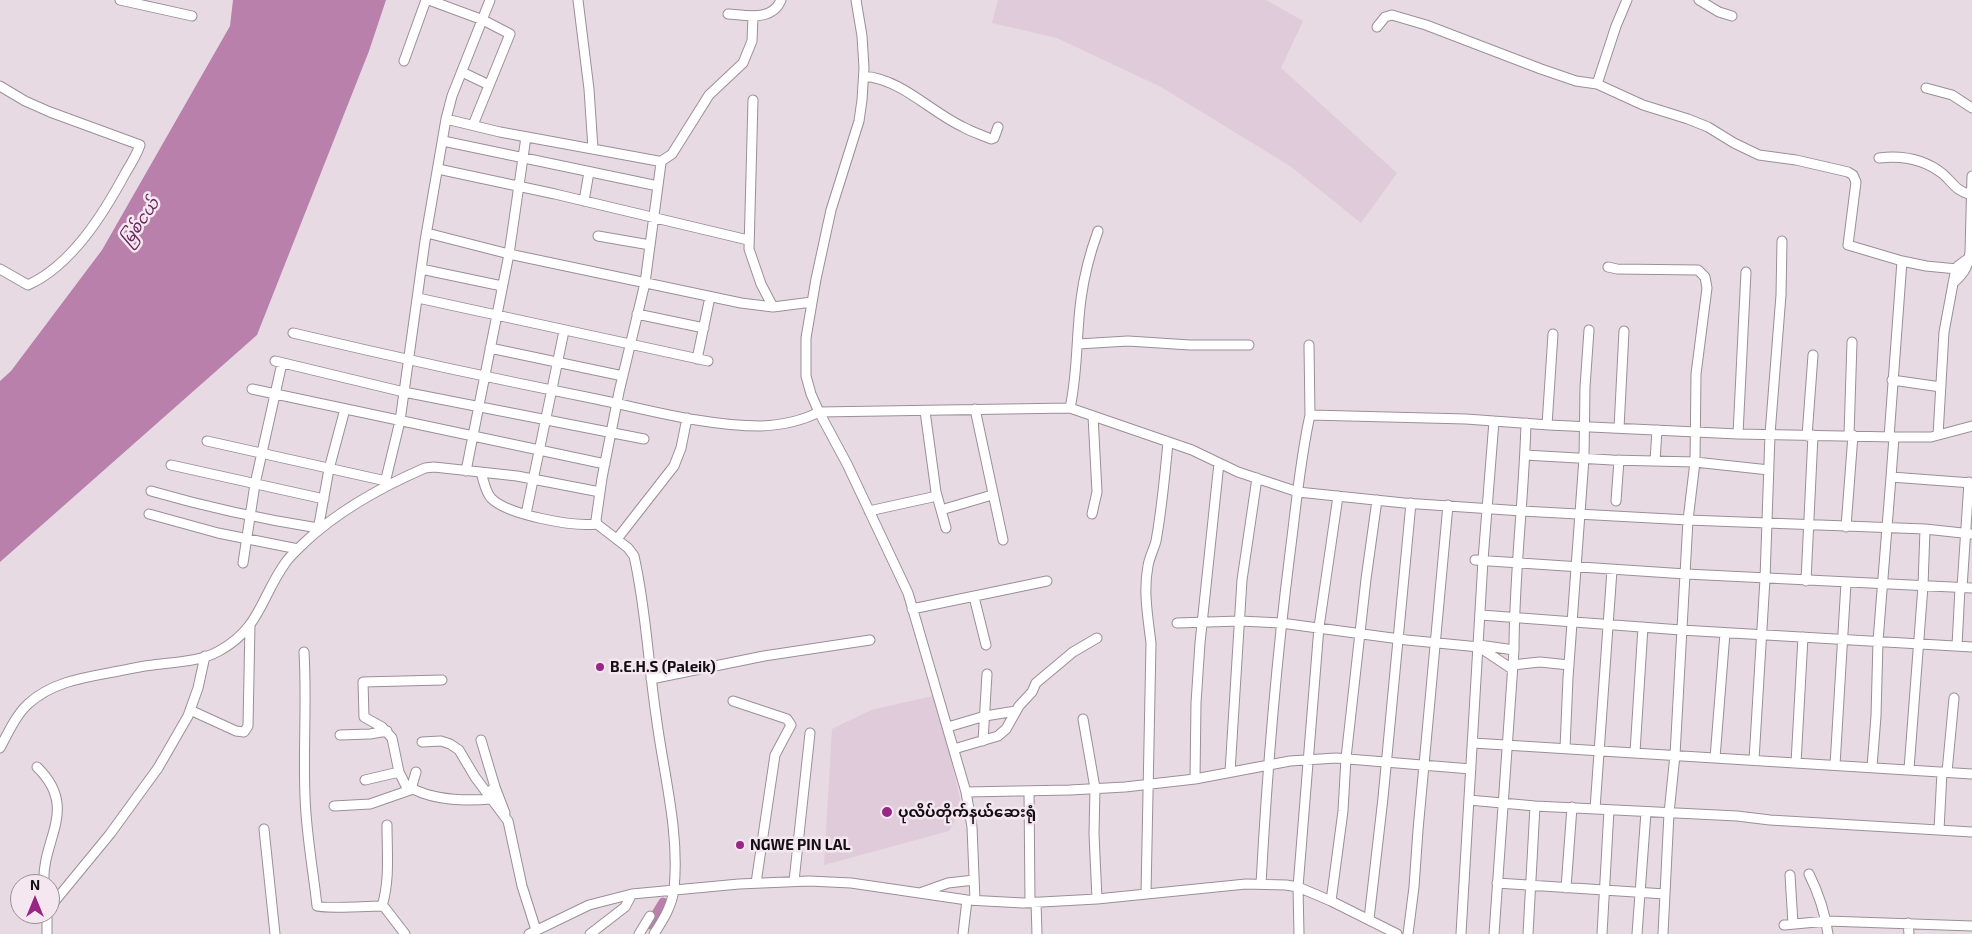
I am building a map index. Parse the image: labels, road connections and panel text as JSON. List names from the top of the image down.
{
  "water": ["မြစ်ငယ်"],
  "places": ["B.E.H.S (Paleik)", "ပုလိပ်တိုက်နယ်ဆေးရုံ", "NGWE PIN LAL"],
  "north": "top"
}
